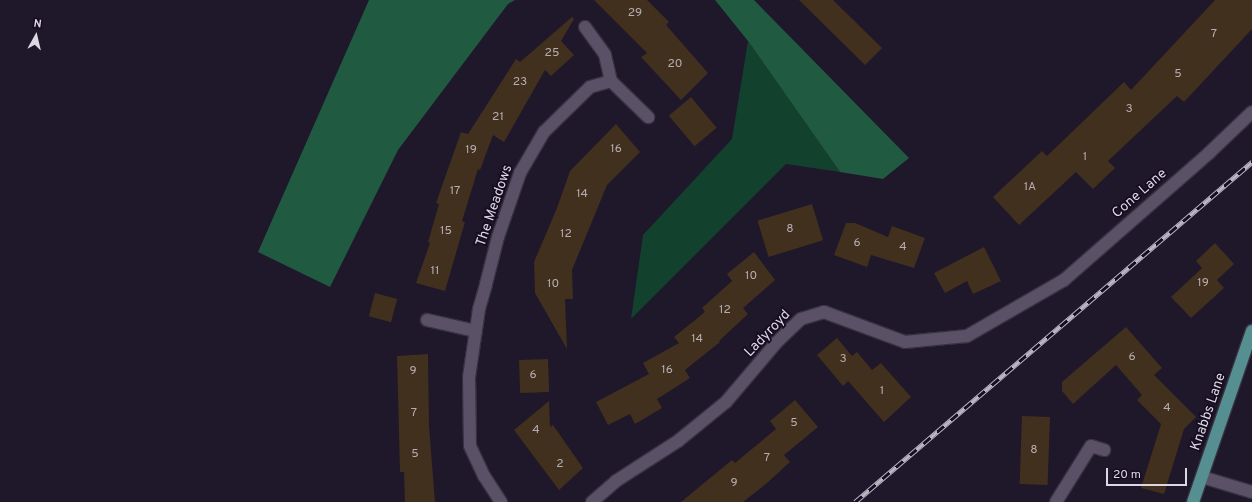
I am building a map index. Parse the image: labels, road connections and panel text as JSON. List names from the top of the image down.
{
  "streets": {
    "main road": ["Knabbs Lane"],
    "street": ["Cone Lane", "The Meadows", "Ladyroyd"]
  },
  "crossings": [
    ["Cone Lane", "Ladyroyd"]
  ],
  "house_numbers": [
    "29",
    "7",
    "25",
    "20",
    "5",
    "23",
    "3",
    "21",
    "16",
    "19",
    "1",
    "1A",
    "17",
    "14",
    "8",
    "15",
    "12",
    "6",
    "4",
    "11",
    "10",
    "19",
    "10",
    "12",
    "14",
    "6",
    "3",
    "16",
    "9",
    "6",
    "1",
    "4",
    "7",
    "5",
    "4",
    "8",
    "5",
    "7",
    "2",
    "9"
  ],
  "scale_bar": "20 m",
  "north": "top"
}
